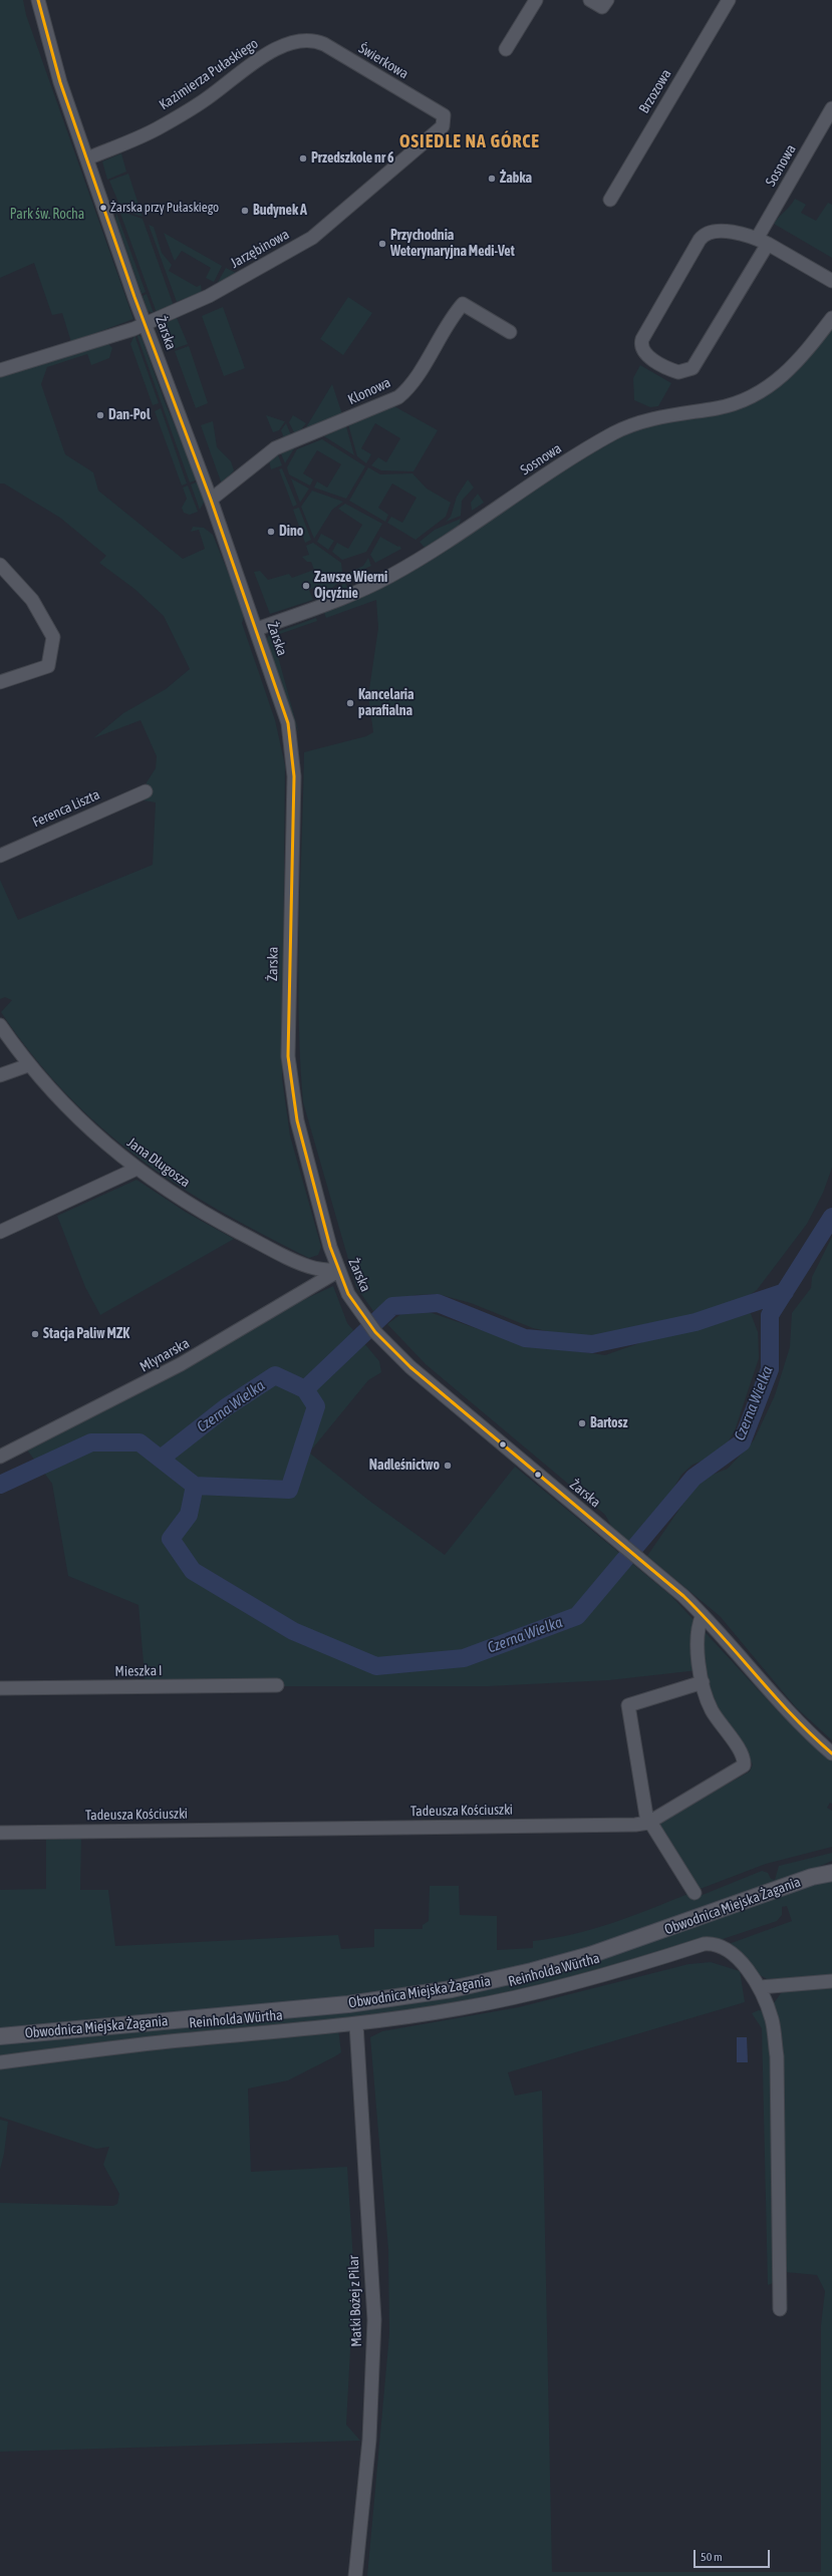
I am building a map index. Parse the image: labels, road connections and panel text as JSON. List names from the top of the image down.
{
  "streets": {
    "main road": ["Obwodnica Miejska Żagania"],
    "street": [
      "Świerkowa",
      "Kazimierza Pułaskiego",
      "Brzozowa",
      "Sosnowa",
      "Jarzębinowa",
      "Żarska",
      "Klonowa",
      "Ferenca Liszta",
      "Jana Długosza",
      "Młynarska",
      "Mieszka I",
      "Tadeusza Kościuszki",
      "Reinholda Würtha",
      "Matki Bożej z Pilar"
    ]
  },
  "crossings": [
    ["Świerkowa", "Kazimierza Pułaskiego"],
    ["Świerkowa", "Jarzębinowa"],
    ["Kazimierza Pułaskiego", "Żarska"],
    ["Sosnowa", "Żarska"],
    ["Jarzębinowa", "Żarska"],
    ["Żarska", "Klonowa"],
    ["Żarska", "Jana Długosza"],
    ["Żarska", "Młynarska"],
    ["Żarska", "Tadeusza Kościuszki"],
    ["Jana Długosza", "Młynarska"],
    ["Reinholda Würtha", "Matki Bożej z Pilar"]
  ],
  "districts": ["OSIEDLE NA GÓRCE"],
  "water": ["Czerna Wielka"],
  "parks": ["Park św. Rocha"],
  "places": [
    "Przedszkole nr 6",
    "Żabka",
    "Żarska przy Pułaskiego",
    "Budynek A",
    "Przychodnia Weterynaryjna Medi-Vet",
    "Dan-Pol",
    "Dino",
    "Zawsze Wierni Ojcyźnie",
    "Kancelaria parafialna",
    "Stacja Paliw MZK",
    "Bartosz",
    "Nadleśnictwo"
  ],
  "scale_bar": "50 m"
}
